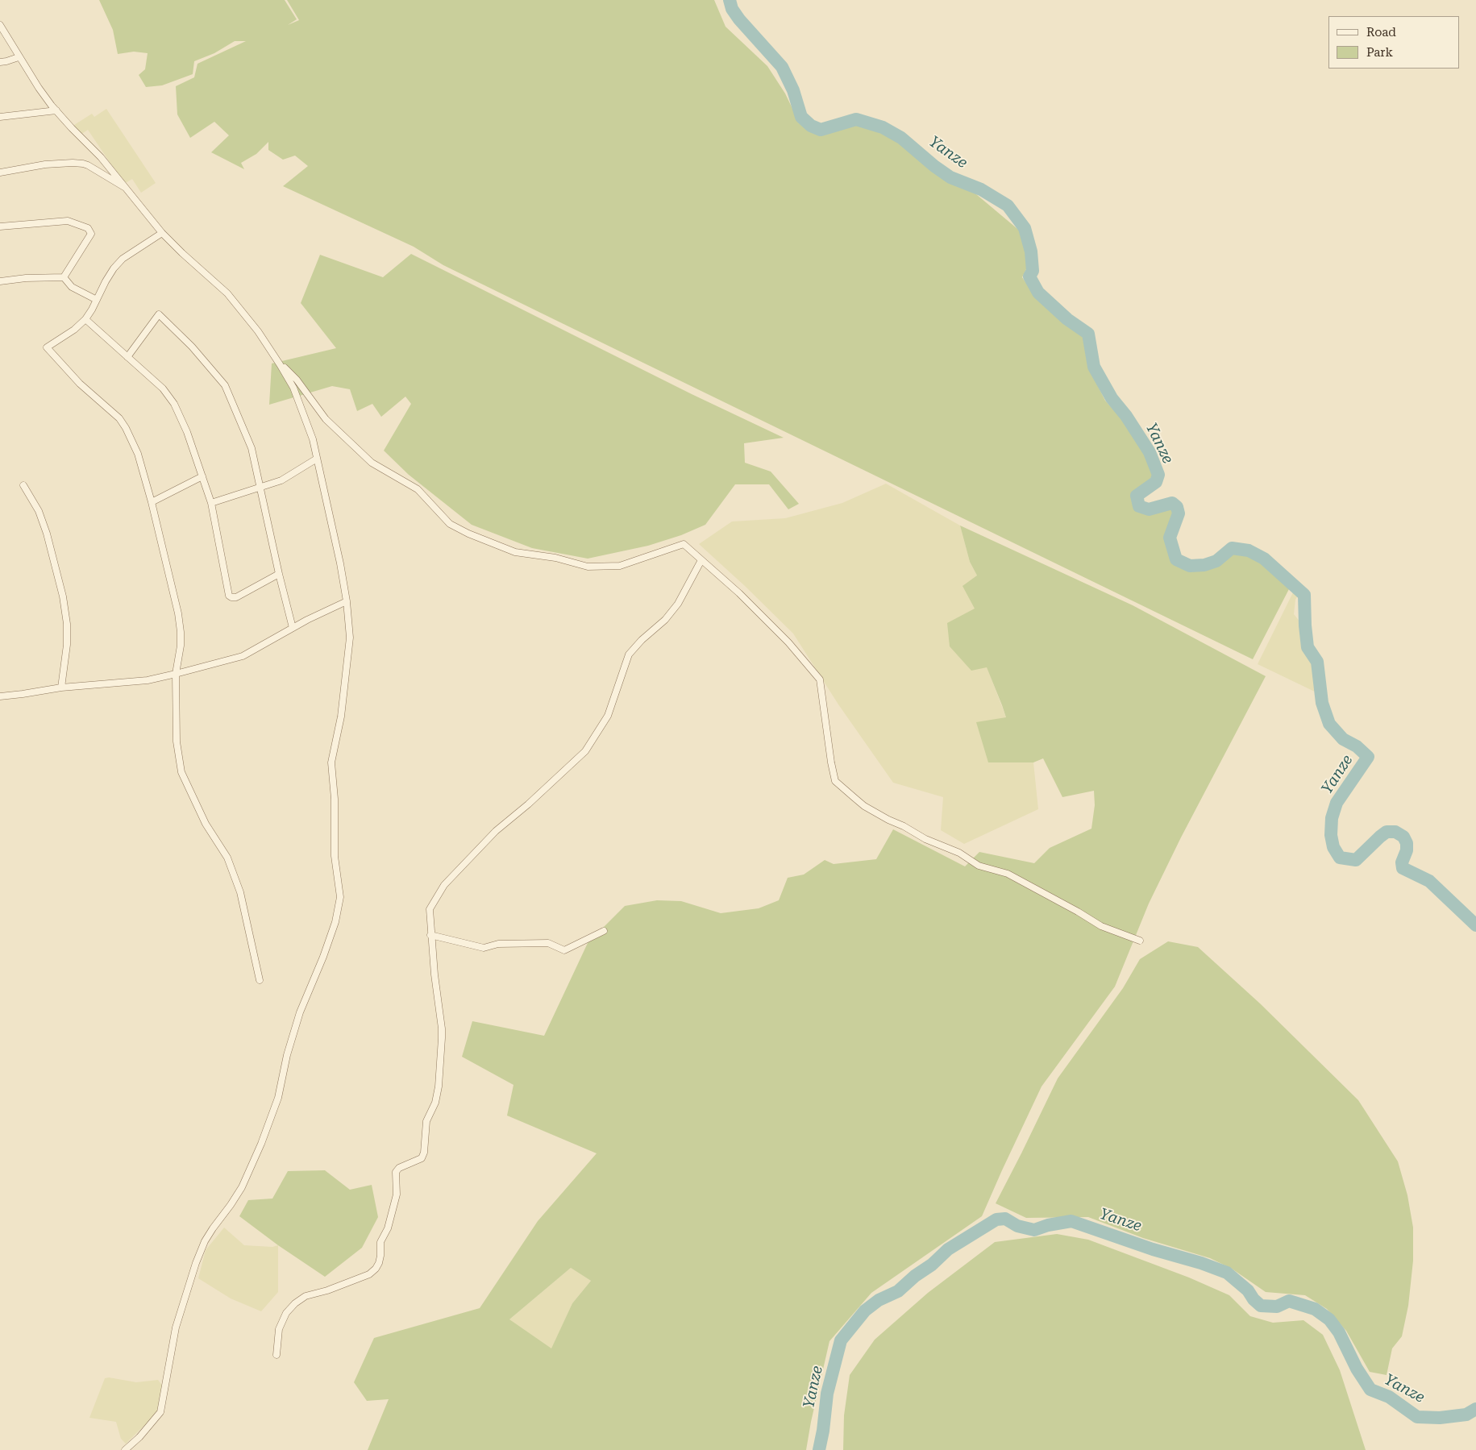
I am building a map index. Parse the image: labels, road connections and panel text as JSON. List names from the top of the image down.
{
  "water": ["Yanze"],
  "legend": ["Road", "Park"]
}
